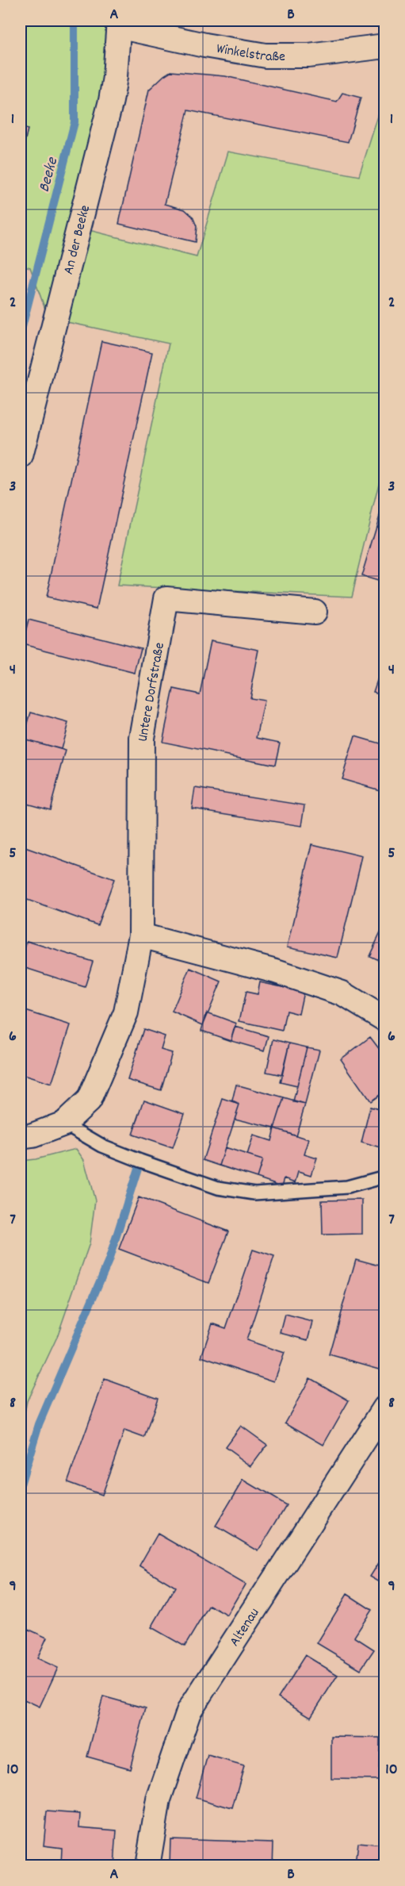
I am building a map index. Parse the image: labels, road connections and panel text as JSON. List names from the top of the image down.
{
  "streets": {
    "street": [
      "Winkelstraße",
      "An der Beeke",
      "Untere Dorfstraße",
      "Altenau"
    ]
  },
  "crossings": [
    ["Winkelstraße", "An der Beeke"]
  ],
  "water": ["Beeke"],
  "grid": {
    "columns": ["A", "B"],
    "rows": [
      "1",
      "2",
      "3",
      "4",
      "5",
      "6",
      "7",
      "8",
      "9",
      "10"
    ]
  }
}
